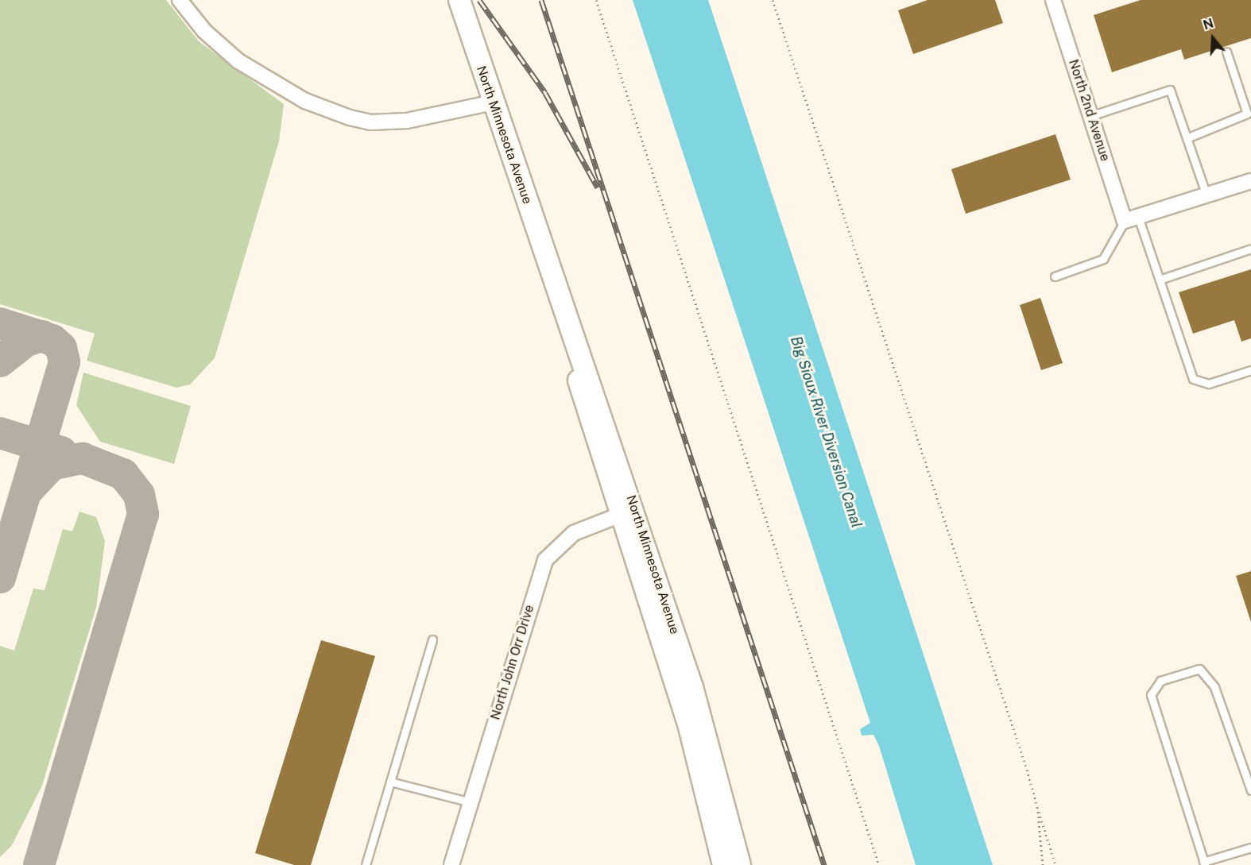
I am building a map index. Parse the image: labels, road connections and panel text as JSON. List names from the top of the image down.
{
  "streets": {
    "main road": ["North Minnesota Avenue"],
    "street": ["North 2nd Avenue", "North John Orr Drive"]
  },
  "crossings": [
    ["North Minnesota Avenue", "North John Orr Drive"]
  ],
  "water": ["Big Sioux River Diversion Canal"],
  "north": "top"
}
